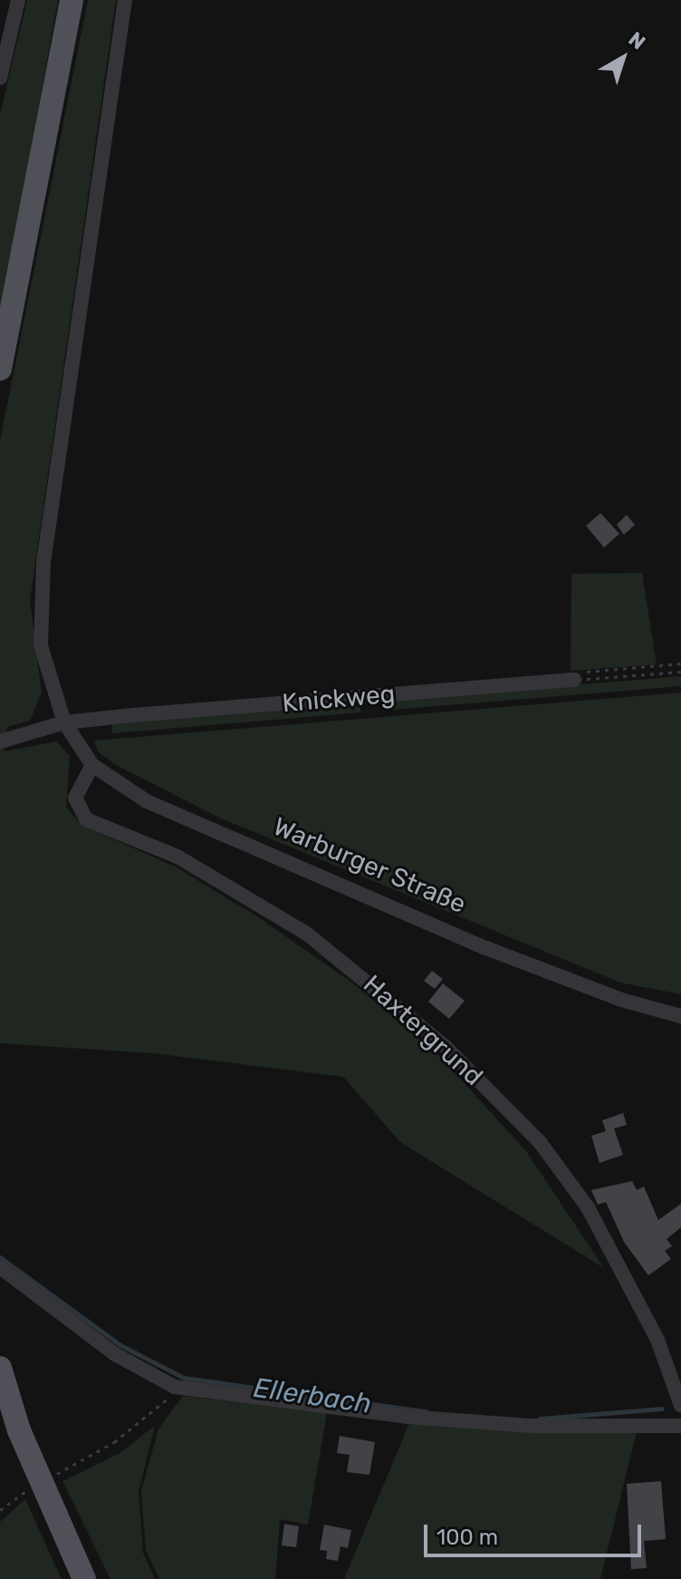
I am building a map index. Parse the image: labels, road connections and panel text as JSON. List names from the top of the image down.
{
  "streets": {
    "street": ["Knickweg", "Warburger Straße", "Haxtergrund"]
  },
  "crossings": [
    ["Knickweg", "Warburger Straße"],
    ["Warburger Straße", "Haxtergrund"]
  ],
  "water": ["Ellerbach"],
  "scale_bar": "100 m",
  "north": "top right"
}
